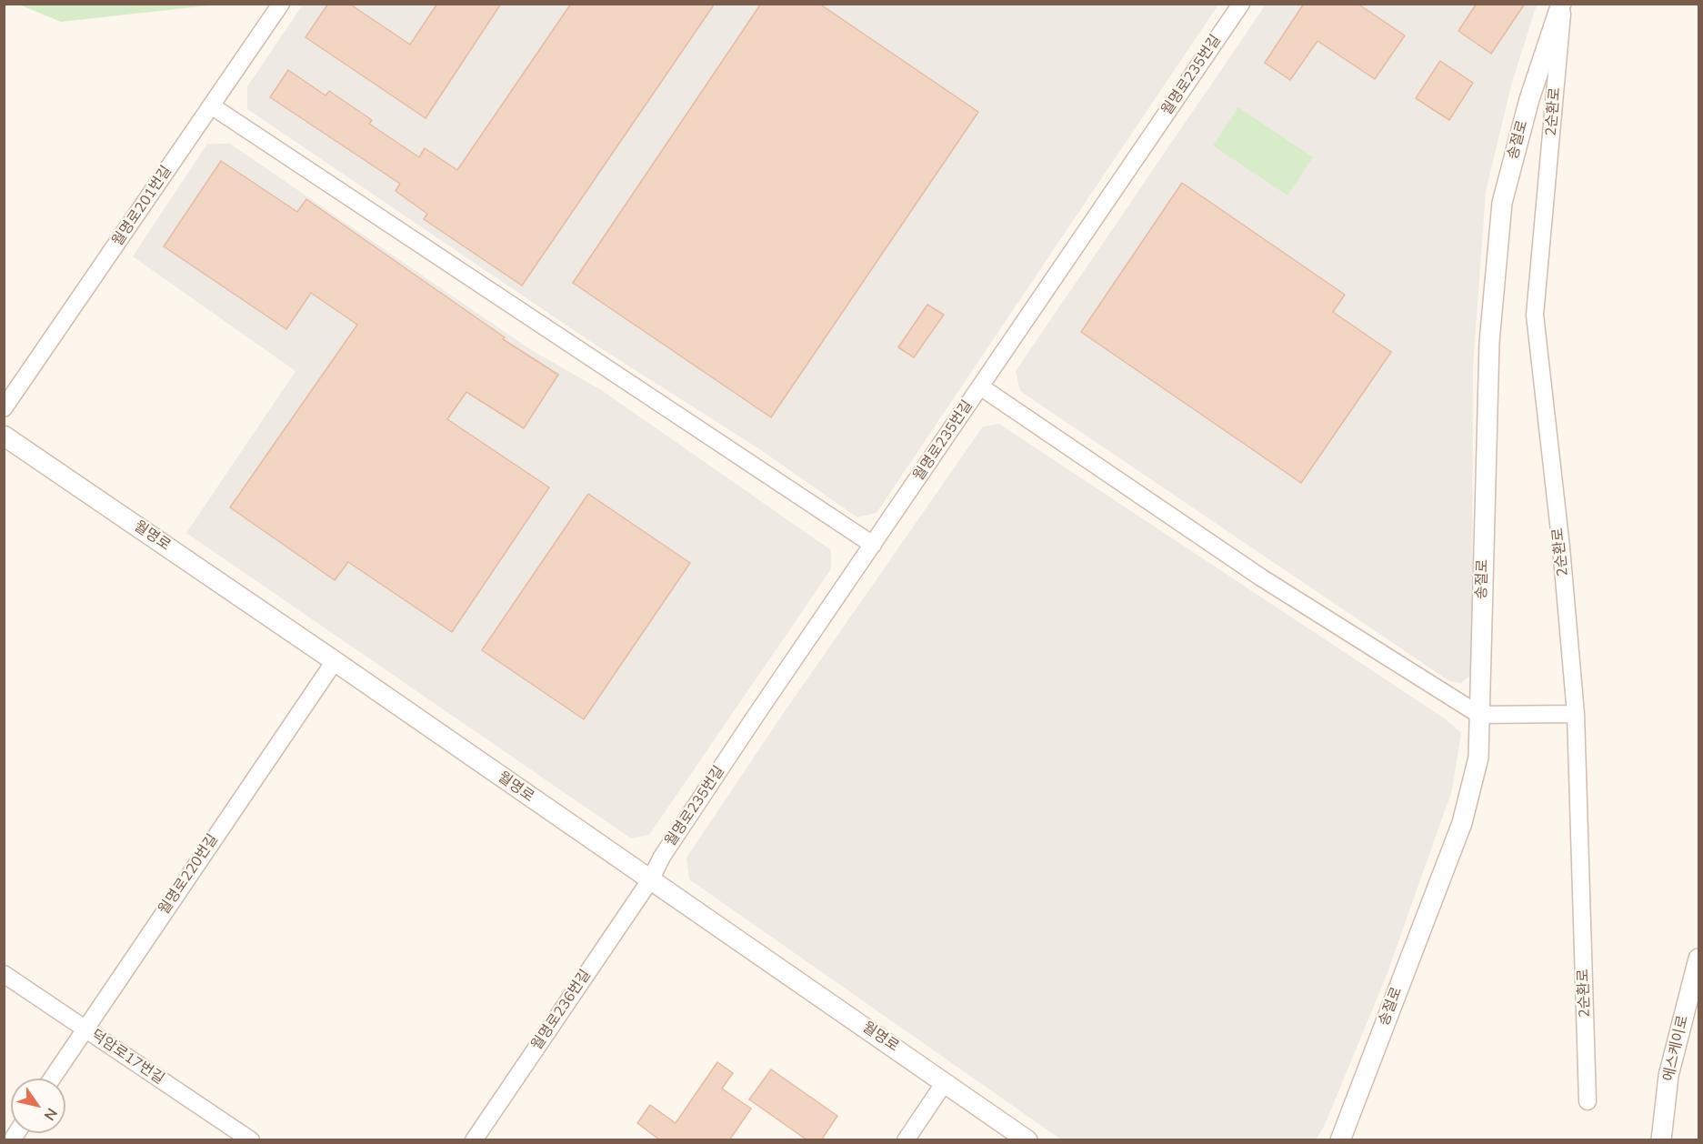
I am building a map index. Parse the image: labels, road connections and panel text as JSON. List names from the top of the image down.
{
  "streets": {
    "street": [
      "월명로235번길",
      "2순환로",
      "송절로",
      "월명로201번길",
      "월명로",
      "월명로220번길",
      "월명로236번길",
      "에스케이로",
      "덕암로17번길"
    ]
  },
  "crossings": [
    ["월명로235번길", "월명로"],
    ["월명로235번길", "월명로236번길"],
    ["2순환로", "송절로"],
    ["월명로", "월명로220번길"],
    ["월명로", "월명로236번길"],
    ["월명로220번길", "덕암로17번길"]
  ],
  "north": "bottom right"
}
